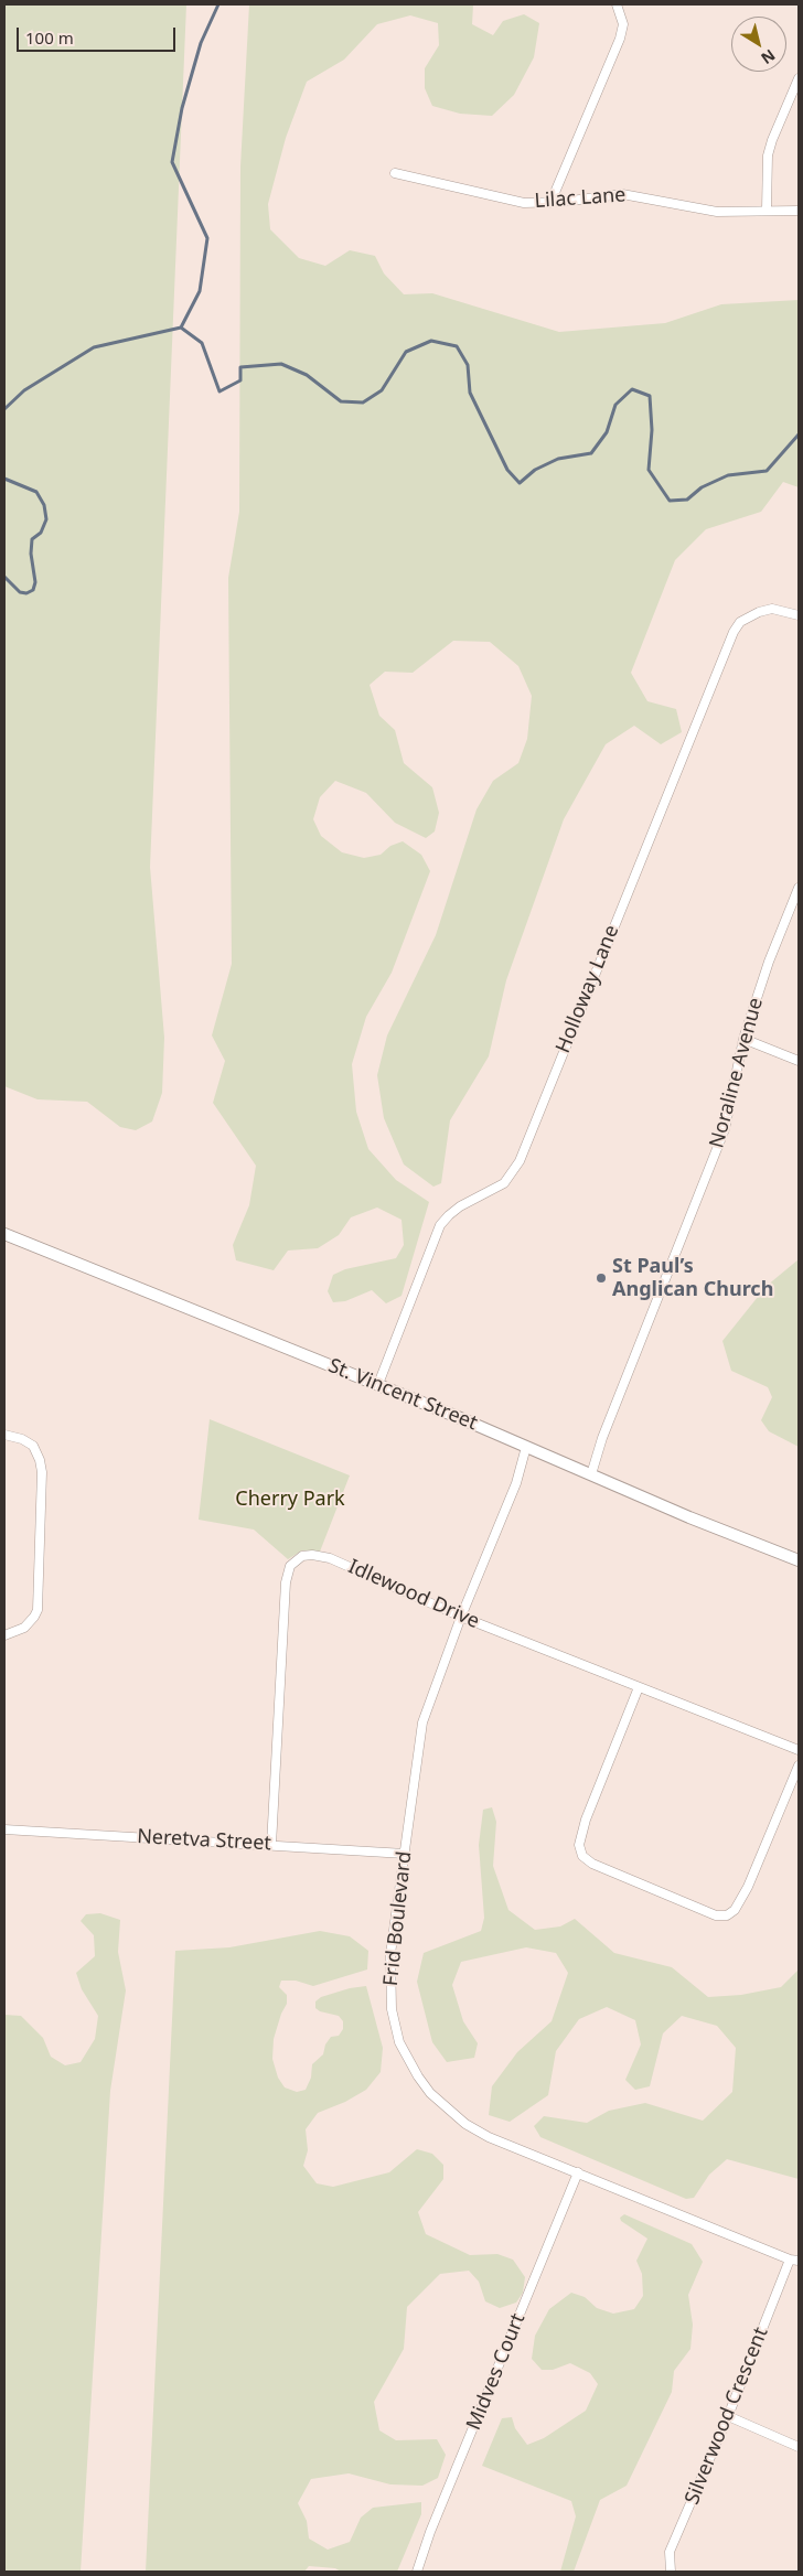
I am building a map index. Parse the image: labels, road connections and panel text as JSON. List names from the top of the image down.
{
  "streets": {
    "street": [
      "Lilac Lane",
      "Holloway Lane",
      "Noraline Avenue",
      "St. Vincent Street",
      "Idlewood Drive",
      "Neretva Street",
      "Frid Boulevard",
      "Midves Court",
      "Silverwood Crescent"
    ]
  },
  "crossings": [
    ["Holloway Lane", "St. Vincent Street"],
    ["Noraline Avenue", "St. Vincent Street"],
    ["St. Vincent Street", "Frid Boulevard"],
    ["Idlewood Drive", "Neretva Street"],
    ["Idlewood Drive", "Frid Boulevard"],
    ["Neretva Street", "Frid Boulevard"],
    ["Frid Boulevard", "Midves Court"],
    ["Frid Boulevard", "Silverwood Crescent"]
  ],
  "parks": ["Cherry Park"],
  "places": ["St Paul’s Anglican Church"],
  "scale_bar": "100 m",
  "north": "bottom right"
}
